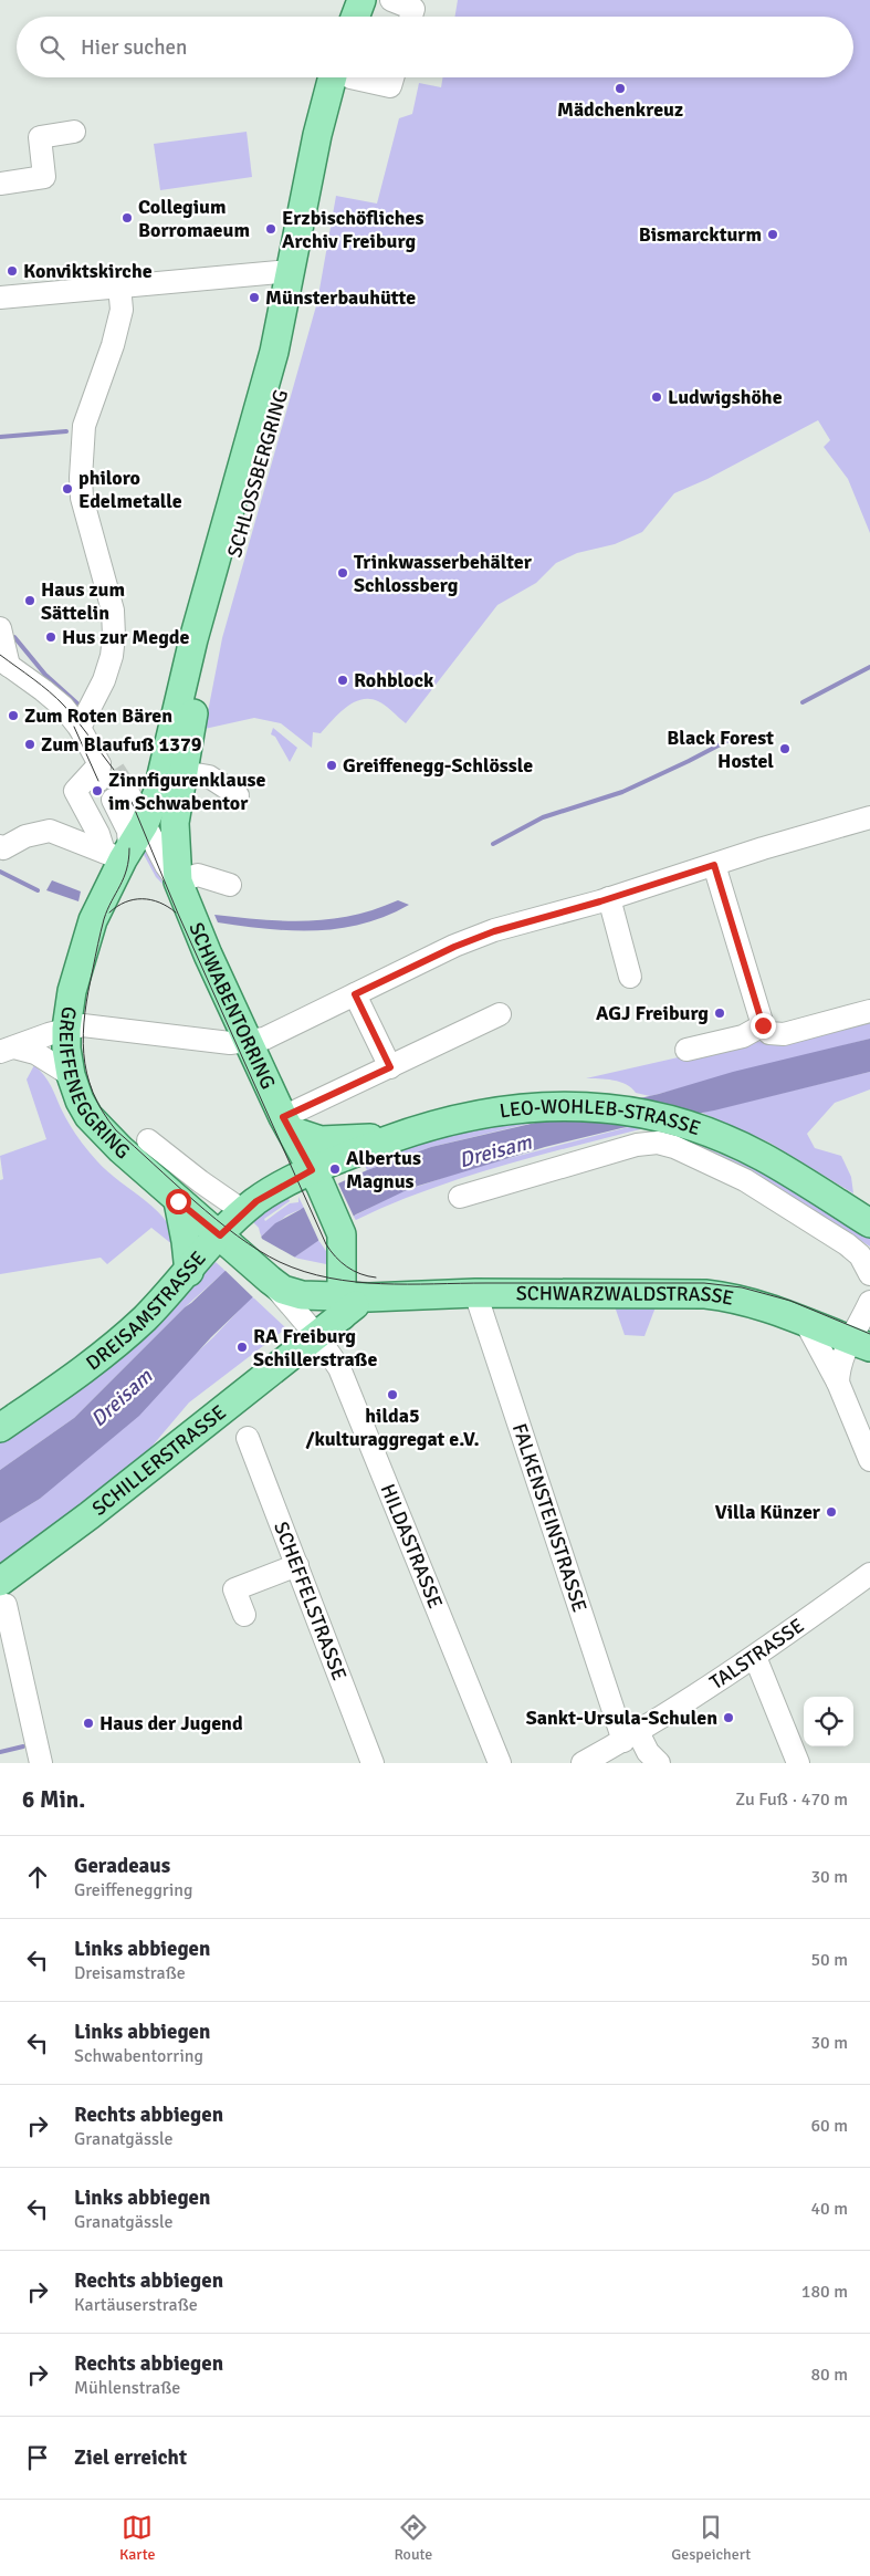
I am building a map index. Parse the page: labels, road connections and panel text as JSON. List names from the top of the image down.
{
  "streets": {
    "main road": [
      "SCHLOSSBERGRING",
      "SCHWABENTORRING",
      "GREIFFENEGGRING",
      "LEO-WOHLEB-STRASSE",
      "SCHWARZWALDSTRASSE",
      "DREISAMSTRASSE",
      "SCHILLERSTRASSE"
    ],
    "street": [
      "FALKENSTEINSTRASSE",
      "HILDASTRASSE",
      "SCHEFFELSTRASSE",
      "TALSTRASSE"
    ]
  },
  "crossings": [
    ["SCHLOSSBERGRING", "SCHWABENTORRING"],
    ["SCHLOSSBERGRING", "GREIFFENEGGRING"],
    ["SCHWABENTORRING", "LEO-WOHLEB-STRASSE"],
    ["SCHWABENTORRING", "SCHWARZWALDSTRASSE"],
    ["SCHWABENTORRING", "DREISAMSTRASSE"],
    ["GREIFFENEGGRING", "SCHWARZWALDSTRASSE"],
    ["GREIFFENEGGRING", "DREISAMSTRASSE"],
    ["GREIFFENEGGRING", "HILDASTRASSE"],
    ["LEO-WOHLEB-STRASSE", "DREISAMSTRASSE"],
    ["SCHWARZWALDSTRASSE", "FALKENSTEINSTRASSE"],
    ["SCHWARZWALDSTRASSE", "HILDASTRASSE"],
    ["SCHILLERSTRASSE", "HILDASTRASSE"],
    ["FALKENSTEINSTRASSE", "TALSTRASSE"]
  ],
  "water": ["Dreisam"],
  "places": [
    "Mädchenkreuz",
    "Collegium Borromaeum",
    "Erzbischöfliches Archiv Freiburg",
    "Bismarckturm",
    "Konviktskirche",
    "Münsterbauhütte",
    "Ludwigshöhe",
    "philoro Edelmetalle",
    "Trinkwasserbehälter Schlossberg",
    "Haus zum Sättelin",
    "Hus zur Megde",
    "Rohblock",
    "Zum Roten Bären",
    "Zum Blaufuß 1379",
    "Black Forest Hostel",
    "Greiffenegg-Schlössle",
    "Zinnfigurenklause im Schwabentor",
    "AGJ Freiburg",
    "Albertus Magnus",
    "RA Freiburg Schillerstraße",
    "hilda5 /kulturaggregat e.V.",
    "Villa Künzer",
    "Sankt-Ursula-Schulen",
    "Haus der Jugend"
  ],
  "page": {
    "search": "Hier suchen",
    "heading": ["6 Min.", "Zu Fuß · 470 m"],
    "list": [
      ["Geradeaus", "Greiffeneggring", "30 m"],
      ["Links abbiegen", "Dreisamstraße", "50 m"],
      ["Links abbiegen", "Schwabentorring", "30 m"],
      ["Rechts abbiegen", "Granatgässle", "60 m"],
      ["Links abbiegen", "Granatgässle", "40 m"],
      ["Rechts abbiegen", "Kartäuserstraße", "180 m"],
      ["Rechts abbiegen", "Mühlenstraße", "80 m"],
      "Ziel erreicht"
    ],
    "nav": ["Karte", "Route", "Gespeichert"]
  }
}
